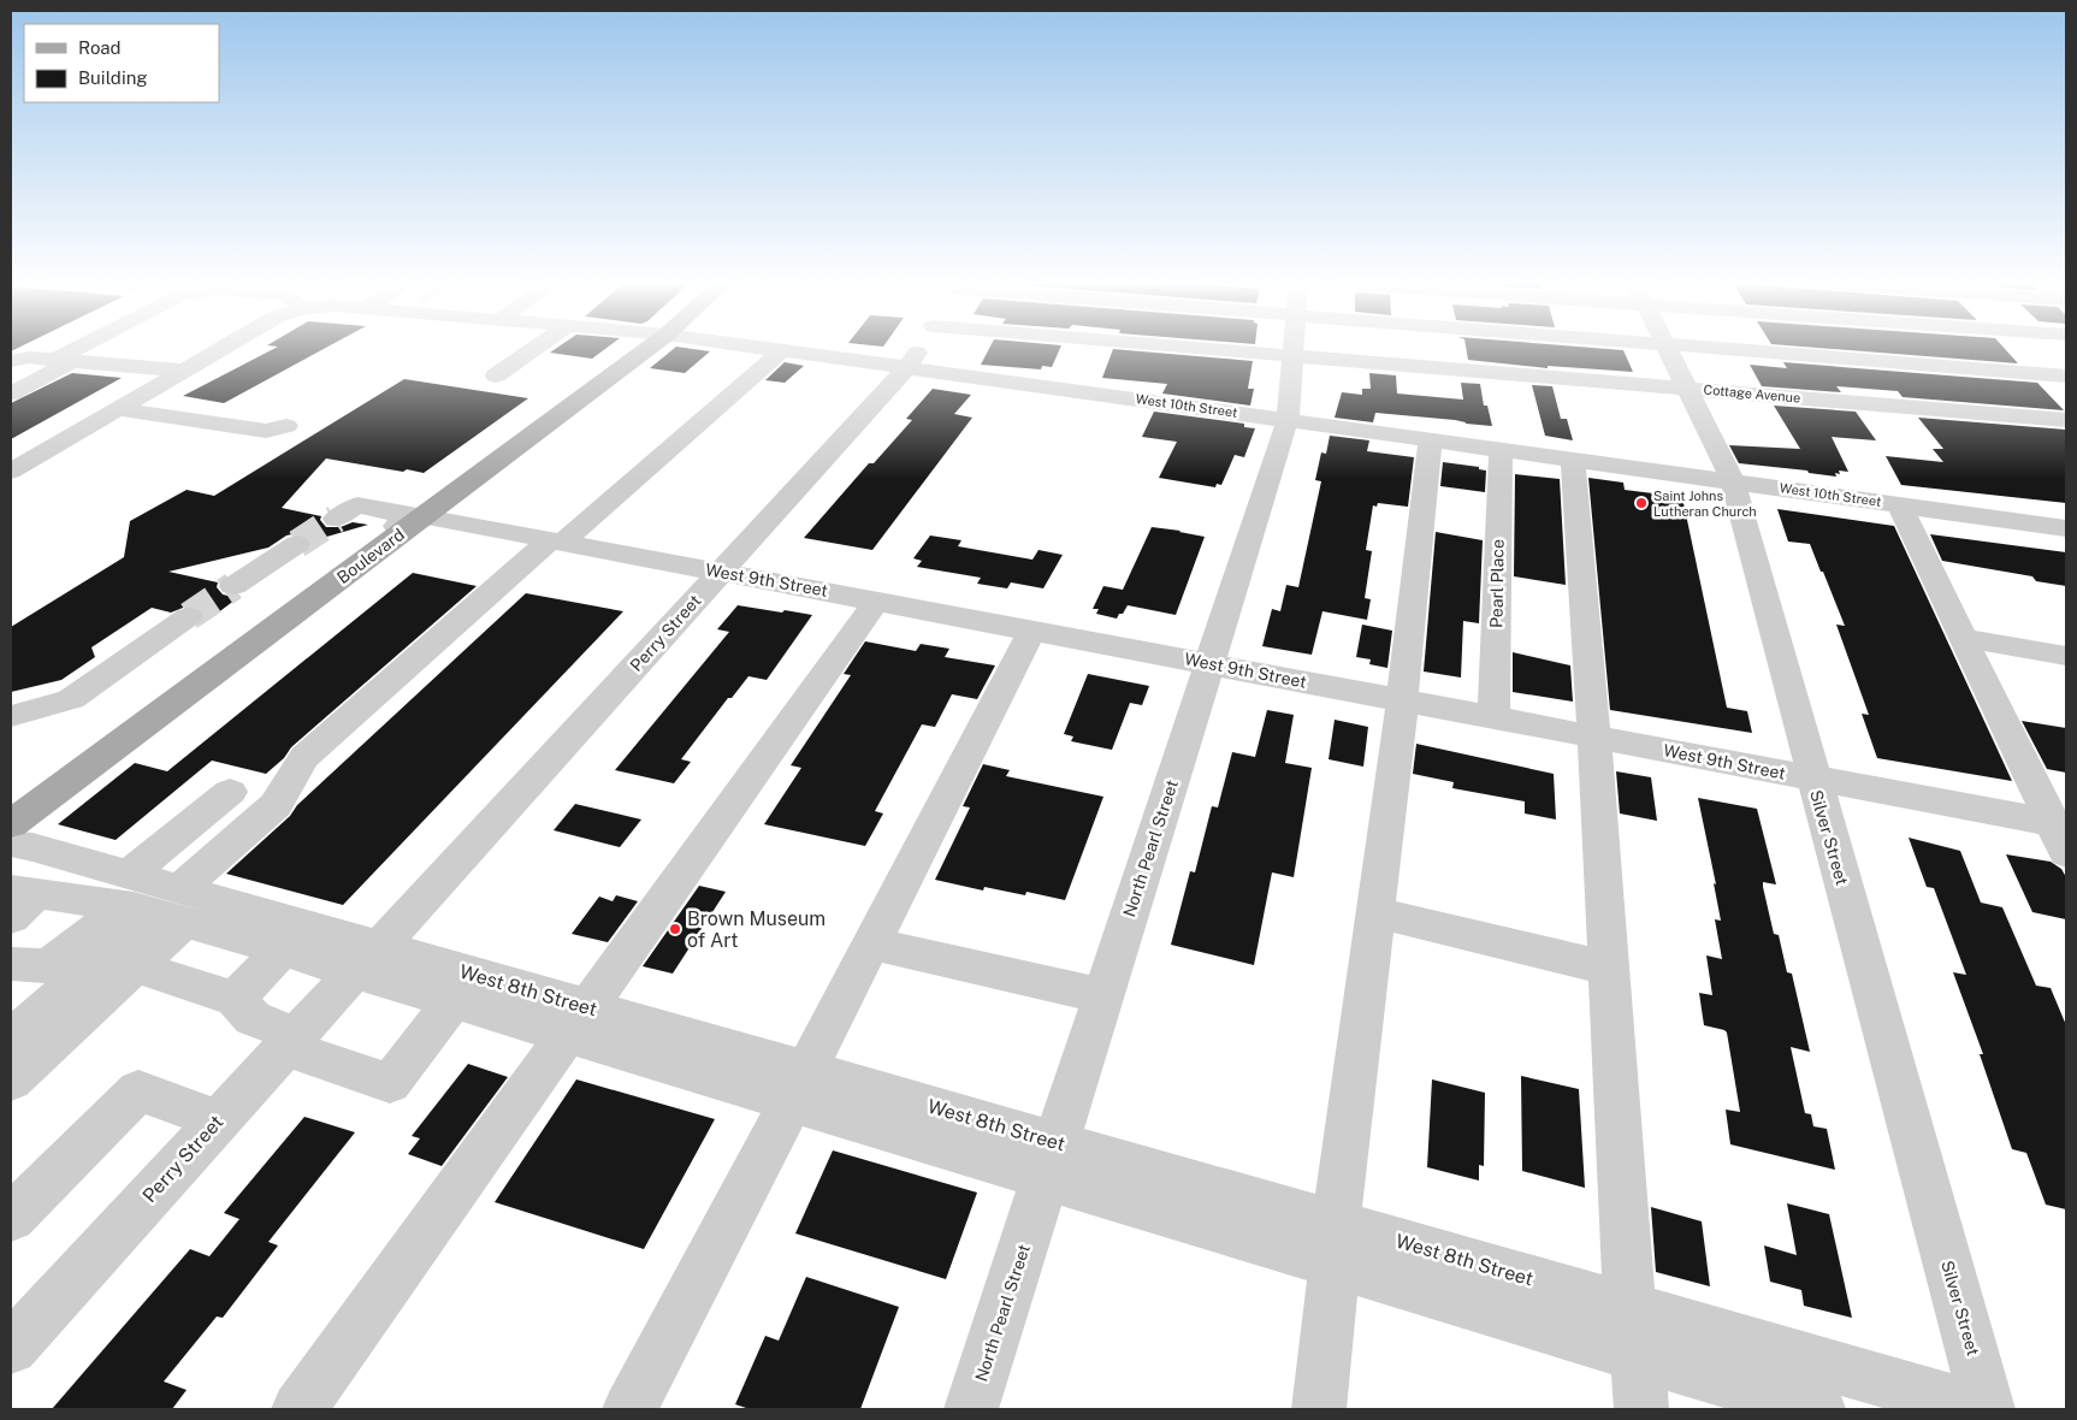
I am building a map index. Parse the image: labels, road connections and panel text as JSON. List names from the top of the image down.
{
  "streets": {
    "street": [
      "Cottage Avenue",
      "West 10th Street",
      "West 9th Street",
      "Pearl Place",
      "Perry Street",
      "Silver Street",
      "North Pearl Street",
      "West 8th Street"
    ]
  },
  "crossings": [
    ["Cottage Avenue", "Silver Street"],
    ["Cottage Avenue", "North Pearl Street"],
    ["West 10th Street", "Pearl Place"],
    ["West 10th Street", "Perry Street"],
    ["West 10th Street", "Silver Street"],
    ["West 10th Street", "North Pearl Street"],
    ["West 9th Street", "Pearl Place"],
    ["West 9th Street", "Perry Street"],
    ["West 9th Street", "Silver Street"],
    ["West 9th Street", "North Pearl Street"],
    ["Perry Street", "West 8th Street"],
    ["North Pearl Street", "West 8th Street"]
  ],
  "places": ["Saint Johns Lutheran Church", "Brown Museum of Art"],
  "legend": ["Road", "Building"]
}
